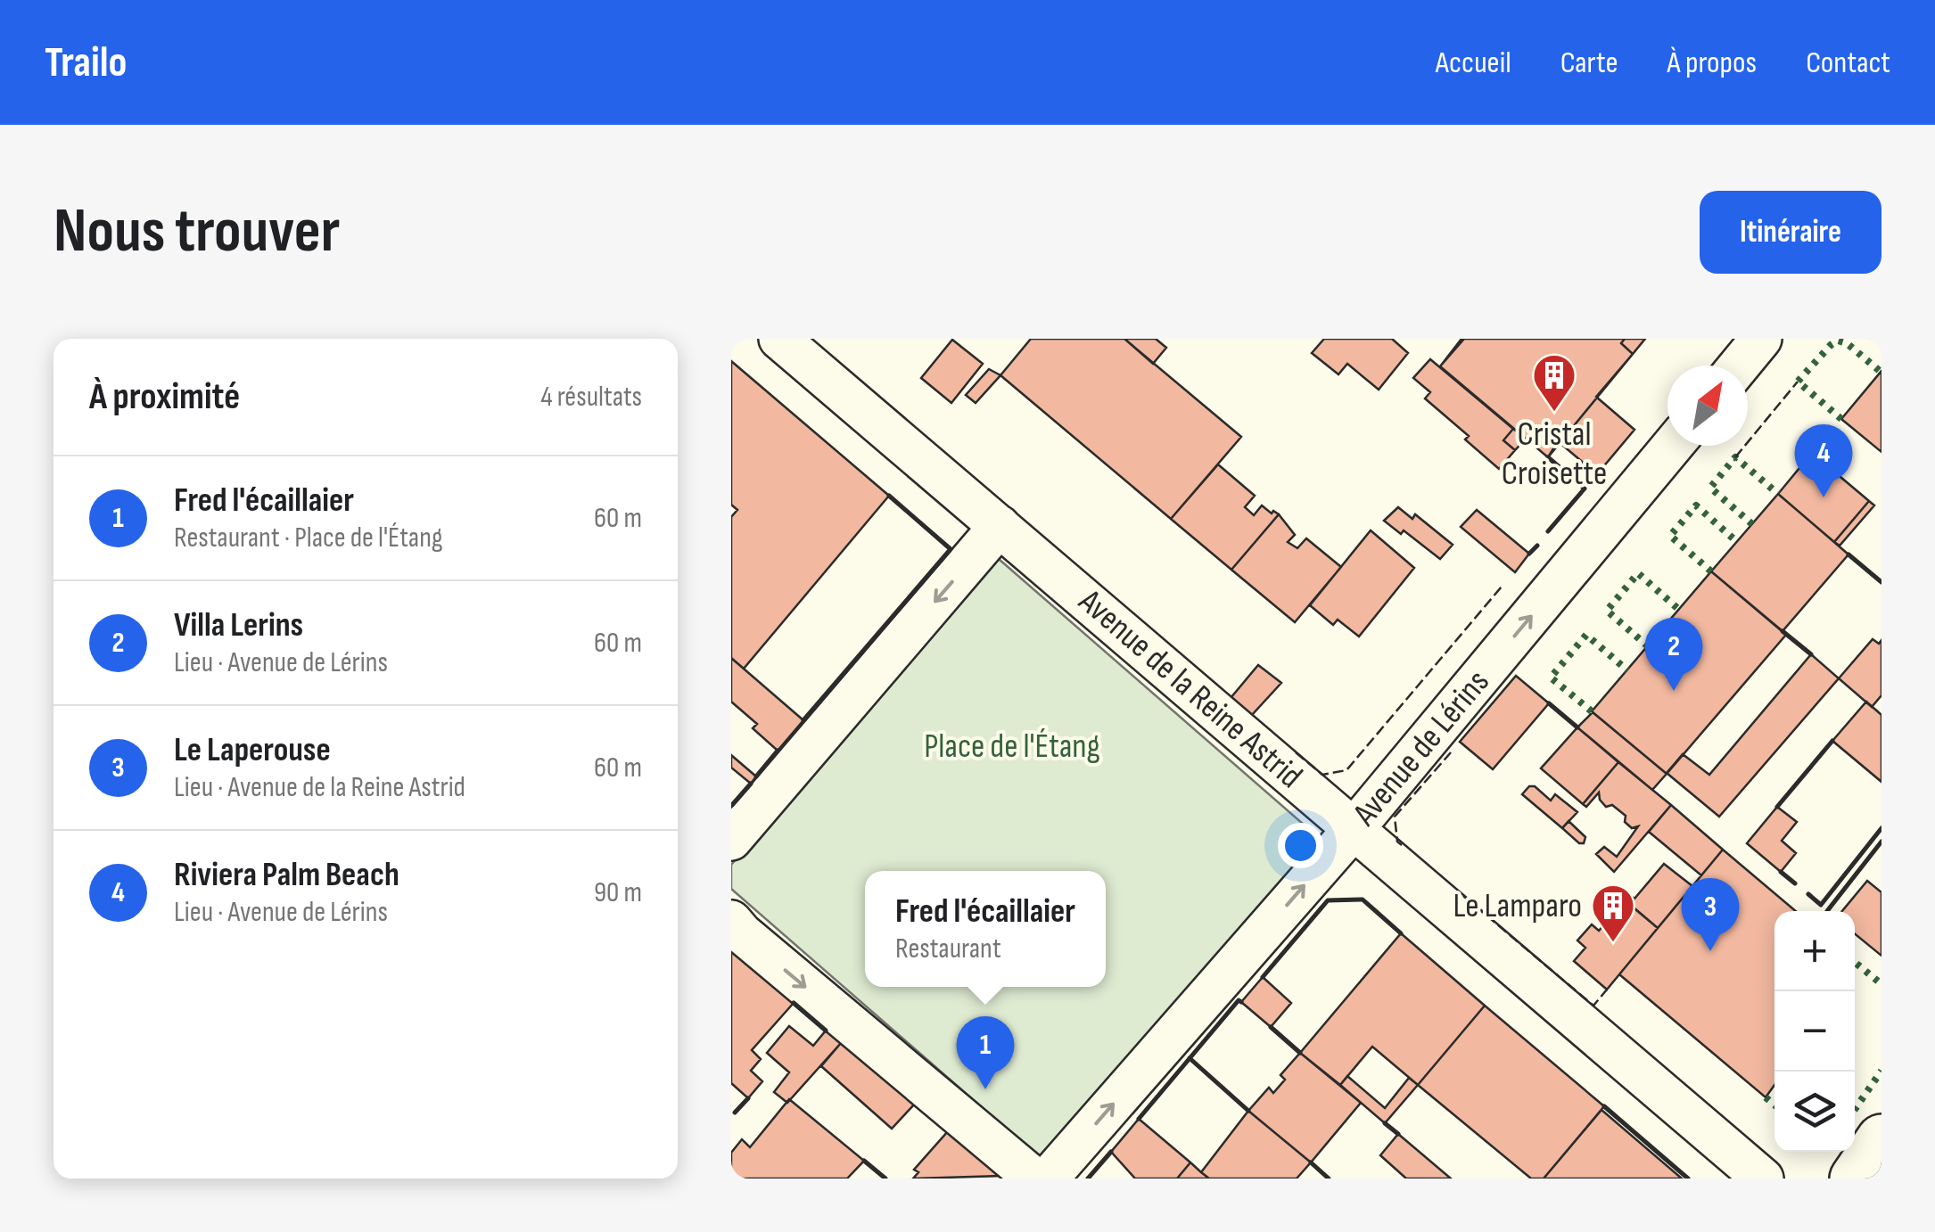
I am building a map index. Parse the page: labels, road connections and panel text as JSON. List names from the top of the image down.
{
  "streets": {
    "street": ["Avenue de la Reine Astrid", "Avenue de Lérins"]
  },
  "crossings": [
    ["Avenue de la Reine Astrid", "Avenue de Lérins"]
  ],
  "one_way": ["Avenue de Lérins"],
  "parks": ["Place de l'Étang"],
  "places": {
    "building": ["Cristal Croisette", "Le Lamparo"]
  },
  "north": "top right",
  "page": {
    "header": "Trailo",
    "nav": [
      "Accueil",
      "Carte",
      "À propos",
      "Contact"
    ],
    "buttons": "Itinéraire",
    "title": "Nous trouver",
    "heading": ["À proximité", "4 résultats"],
    "pins": [
      "4",
      "2",
      "3",
      "1"
    ],
    "list": [
      {
        "mark": "1",
        "name": "Fred l'écaillaier",
        "note": "Restaurant · Place de l'Étang",
        "value": "60 m"
      },
      {
        "mark": "2",
        "name": "Villa Lerins",
        "note": "Lieu · Avenue de Lérins",
        "value": "60 m"
      },
      {
        "mark": "3",
        "name": "Le Laperouse",
        "note": "Lieu · Avenue de la Reine Astrid",
        "value": "60 m"
      },
      {
        "mark": "4",
        "name": "Riviera Palm Beach",
        "note": "Lieu · Avenue de Lérins",
        "value": "90 m"
      }
    ],
    "popup": ["Fred l'écaillaier", "Restaurant"],
    "map_buttons": ["+", "−"]
  }
}
